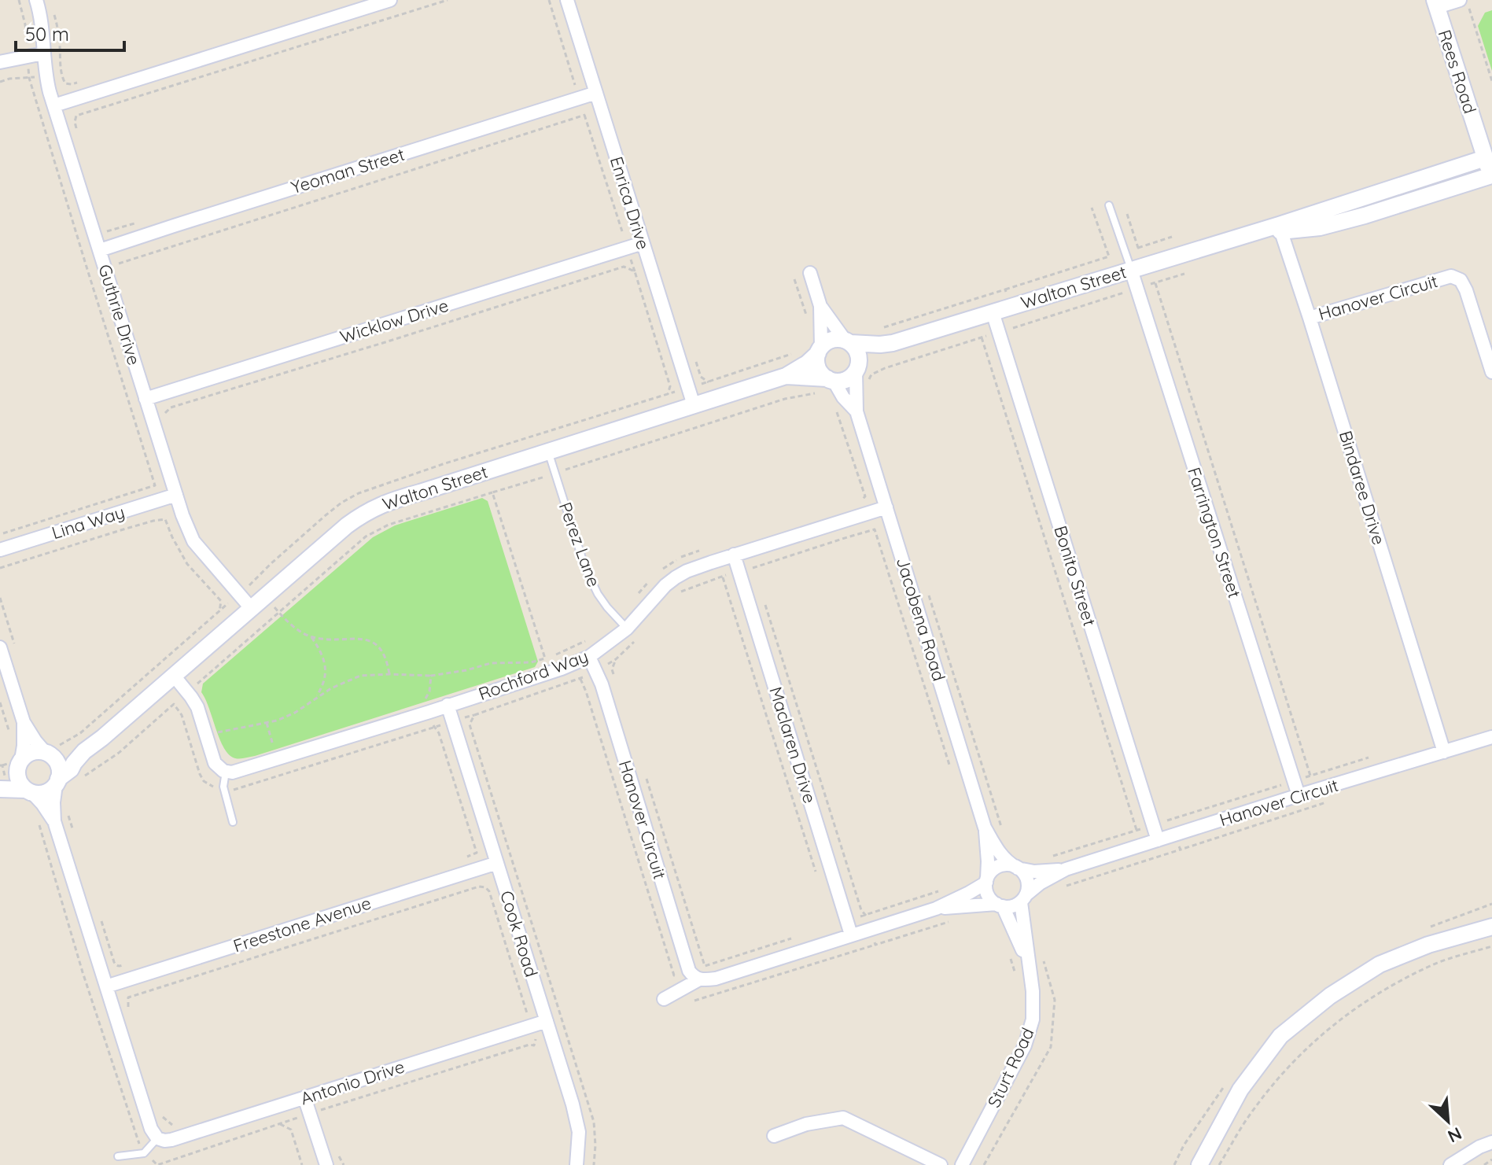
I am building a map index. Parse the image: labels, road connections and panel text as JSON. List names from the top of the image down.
{
  "streets": {
    "street": [
      "Rees Road",
      "Yeoman Street",
      "Enrica Drive",
      "Walton Street",
      "Hanover Circuit",
      "Guthrie Drive",
      "Wicklow Drive",
      "Bindaree Drive",
      "Lina Way",
      "Farrington Street",
      "Bonito Street",
      "Jacobena Road",
      "Rochford Way",
      "Maclaren Drive",
      "Freestone Avenue",
      "Cook Road",
      "Sturt Road",
      "Antonio Drive"
    ],
    "lane": ["Perez Lane"]
  },
  "crossings": [
    ["Rees Road", "Walton Street"],
    ["Yeoman Street", "Enrica Drive"],
    ["Yeoman Street", "Guthrie Drive"],
    ["Enrica Drive", "Walton Street"],
    ["Enrica Drive", "Wicklow Drive"],
    ["Walton Street", "Guthrie Drive"],
    ["Walton Street", "Bindaree Drive"],
    ["Walton Street", "Farrington Street"],
    ["Walton Street", "Perez Lane"],
    ["Walton Street", "Bonito Street"],
    ["Walton Street", "Jacobena Road"],
    ["Hanover Circuit", "Bindaree Drive"],
    ["Hanover Circuit", "Farrington Street"],
    ["Hanover Circuit", "Bonito Street"],
    ["Hanover Circuit", "Rochford Way"],
    ["Guthrie Drive", "Wicklow Drive"],
    ["Guthrie Drive", "Lina Way"],
    ["Perez Lane", "Rochford Way"],
    ["Jacobena Road", "Rochford Way"],
    ["Jacobena Road", "Sturt Road"],
    ["Rochford Way", "Maclaren Drive"],
    ["Rochford Way", "Cook Road"],
    ["Freestone Avenue", "Cook Road"],
    ["Cook Road", "Antonio Drive"]
  ],
  "scale_bar": "50 m",
  "north": "bottom right"
}
